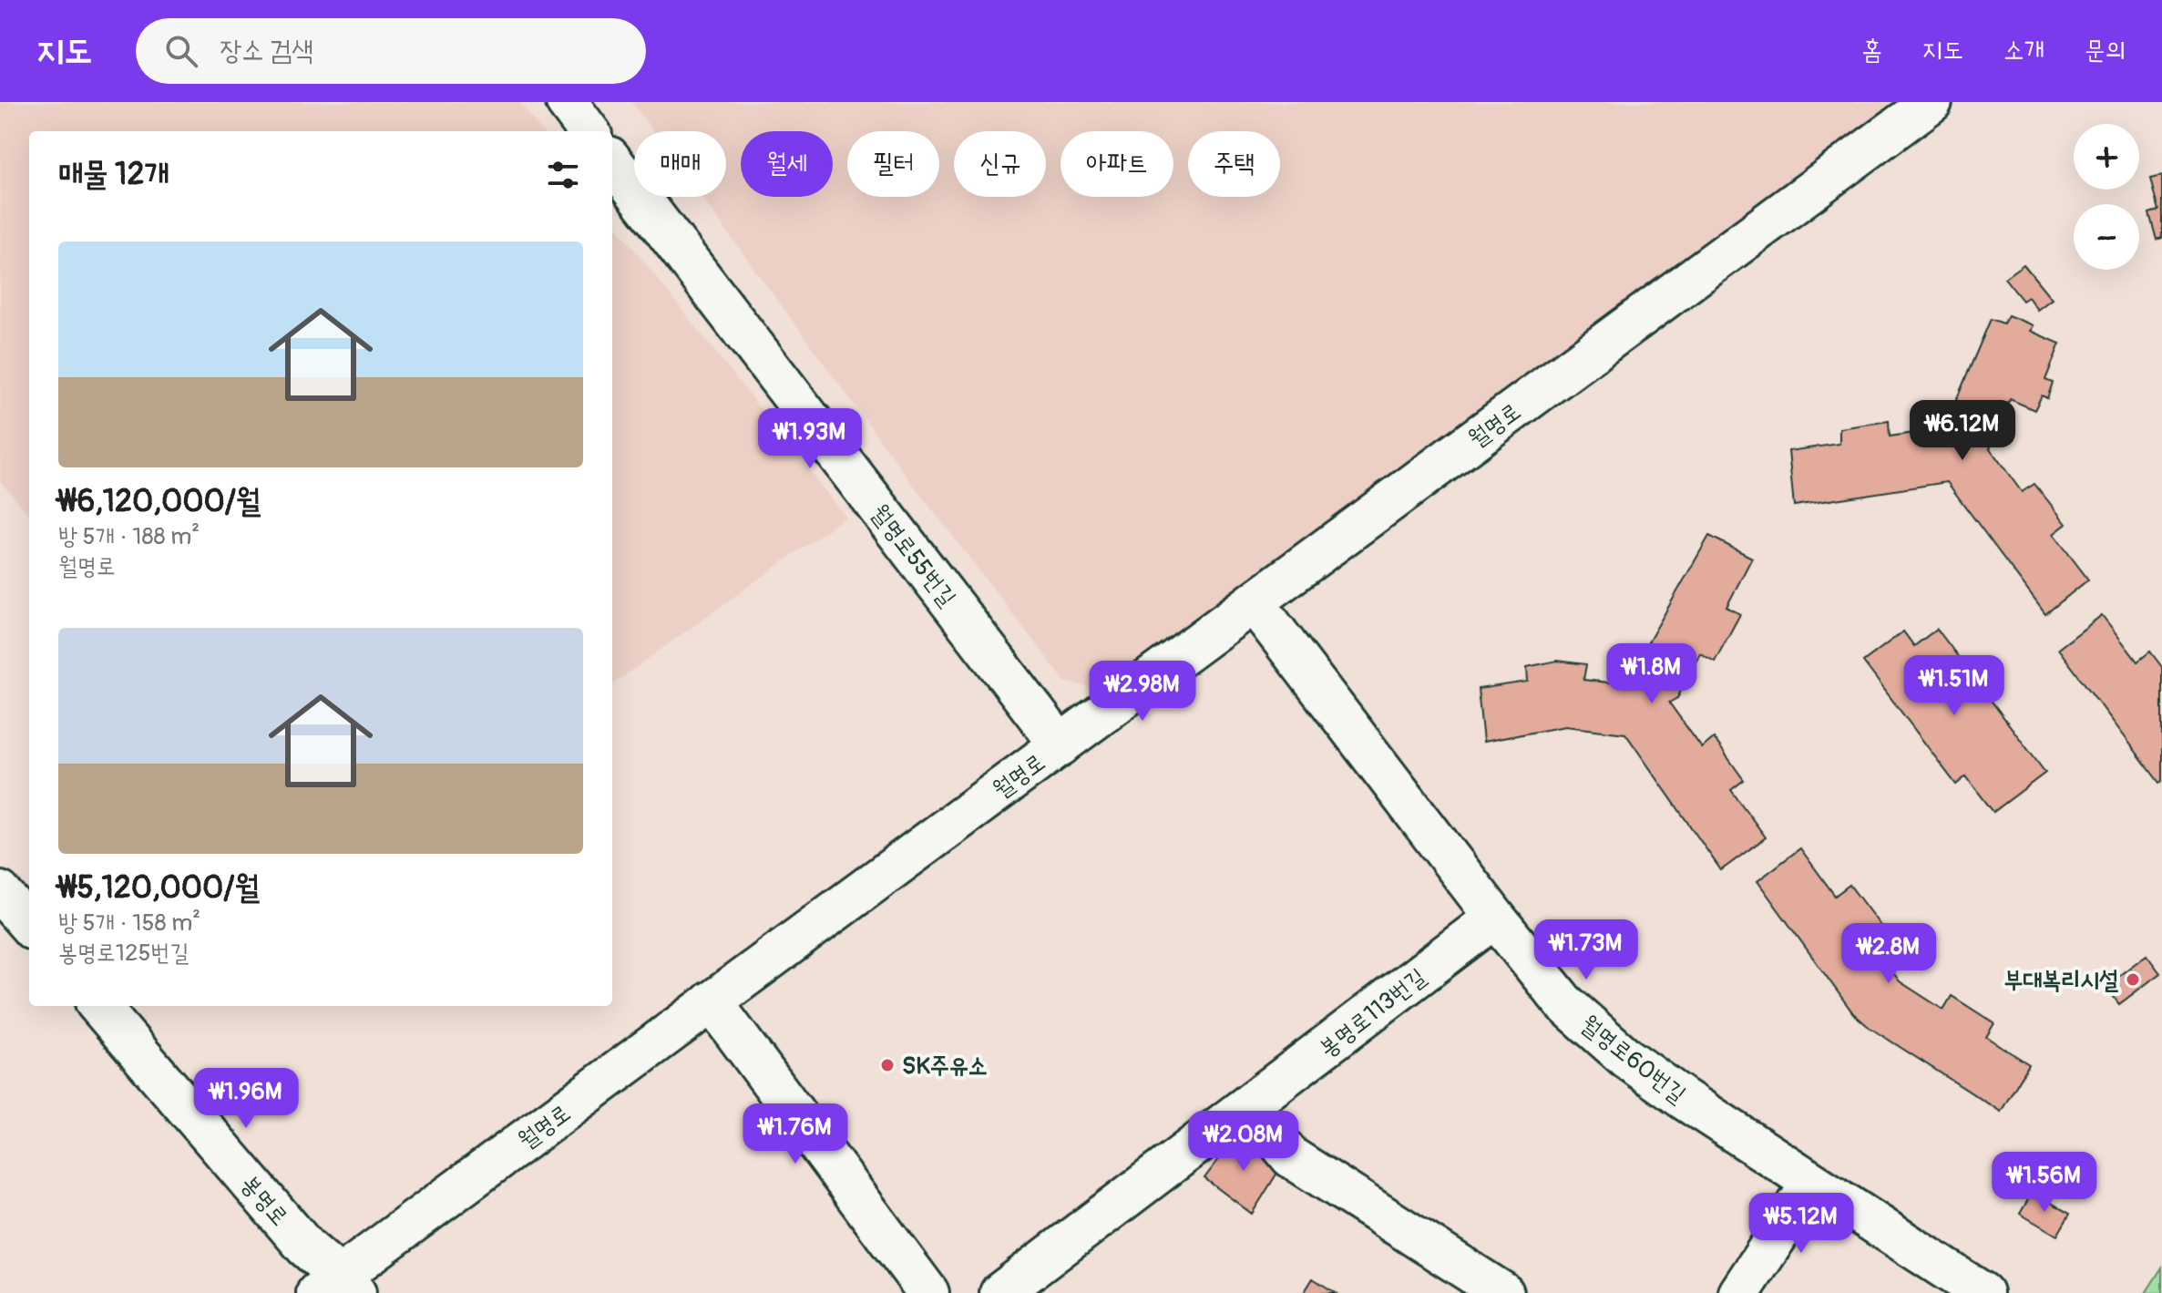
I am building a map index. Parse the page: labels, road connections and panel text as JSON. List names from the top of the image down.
{
  "streets": {
    "street": [
      "월명로",
      "월명로55번길",
      "봉명로113번길",
      "월명로60번길",
      "봉명로"
    ]
  },
  "crossings": [
    ["월명로", "월명로55번길"],
    ["월명로", "월명로60번길"],
    ["월명로", "봉명로"],
    ["봉명로113번길", "월명로60번길"]
  ],
  "places": ["부대복리시설", "SK주유소"],
  "page": {
    "header": "지도",
    "search": "장소 검색",
    "nav": [
      "홈",
      "지도",
      "소개",
      "문의"
    ],
    "map_buttons": ["+", "−"],
    "chip": [
      "매매",
      "월세",
      "필터",
      "신규",
      "아파트",
      "주택"
    ],
    "heading": "매물 12개",
    "list": [
      {
        "name": "₩6,120,000/월",
        "note": "방 5개 · 188 m² · 월명로"
      },
      {
        "name": "₩5,120,000/월",
        "note": "방 5개 · 158 m² · 봉명로125번길"
      }
    ],
    "price": [
      "₩6.12M",
      "₩1.93M",
      "₩1.8M",
      "₩1.51M",
      "₩2.98M",
      "₩1.73M",
      "₩2.8M",
      "₩1.96M",
      "₩1.76M",
      "₩2.08M",
      "₩1.56M",
      "₩5.12M"
    ]
  }
}
